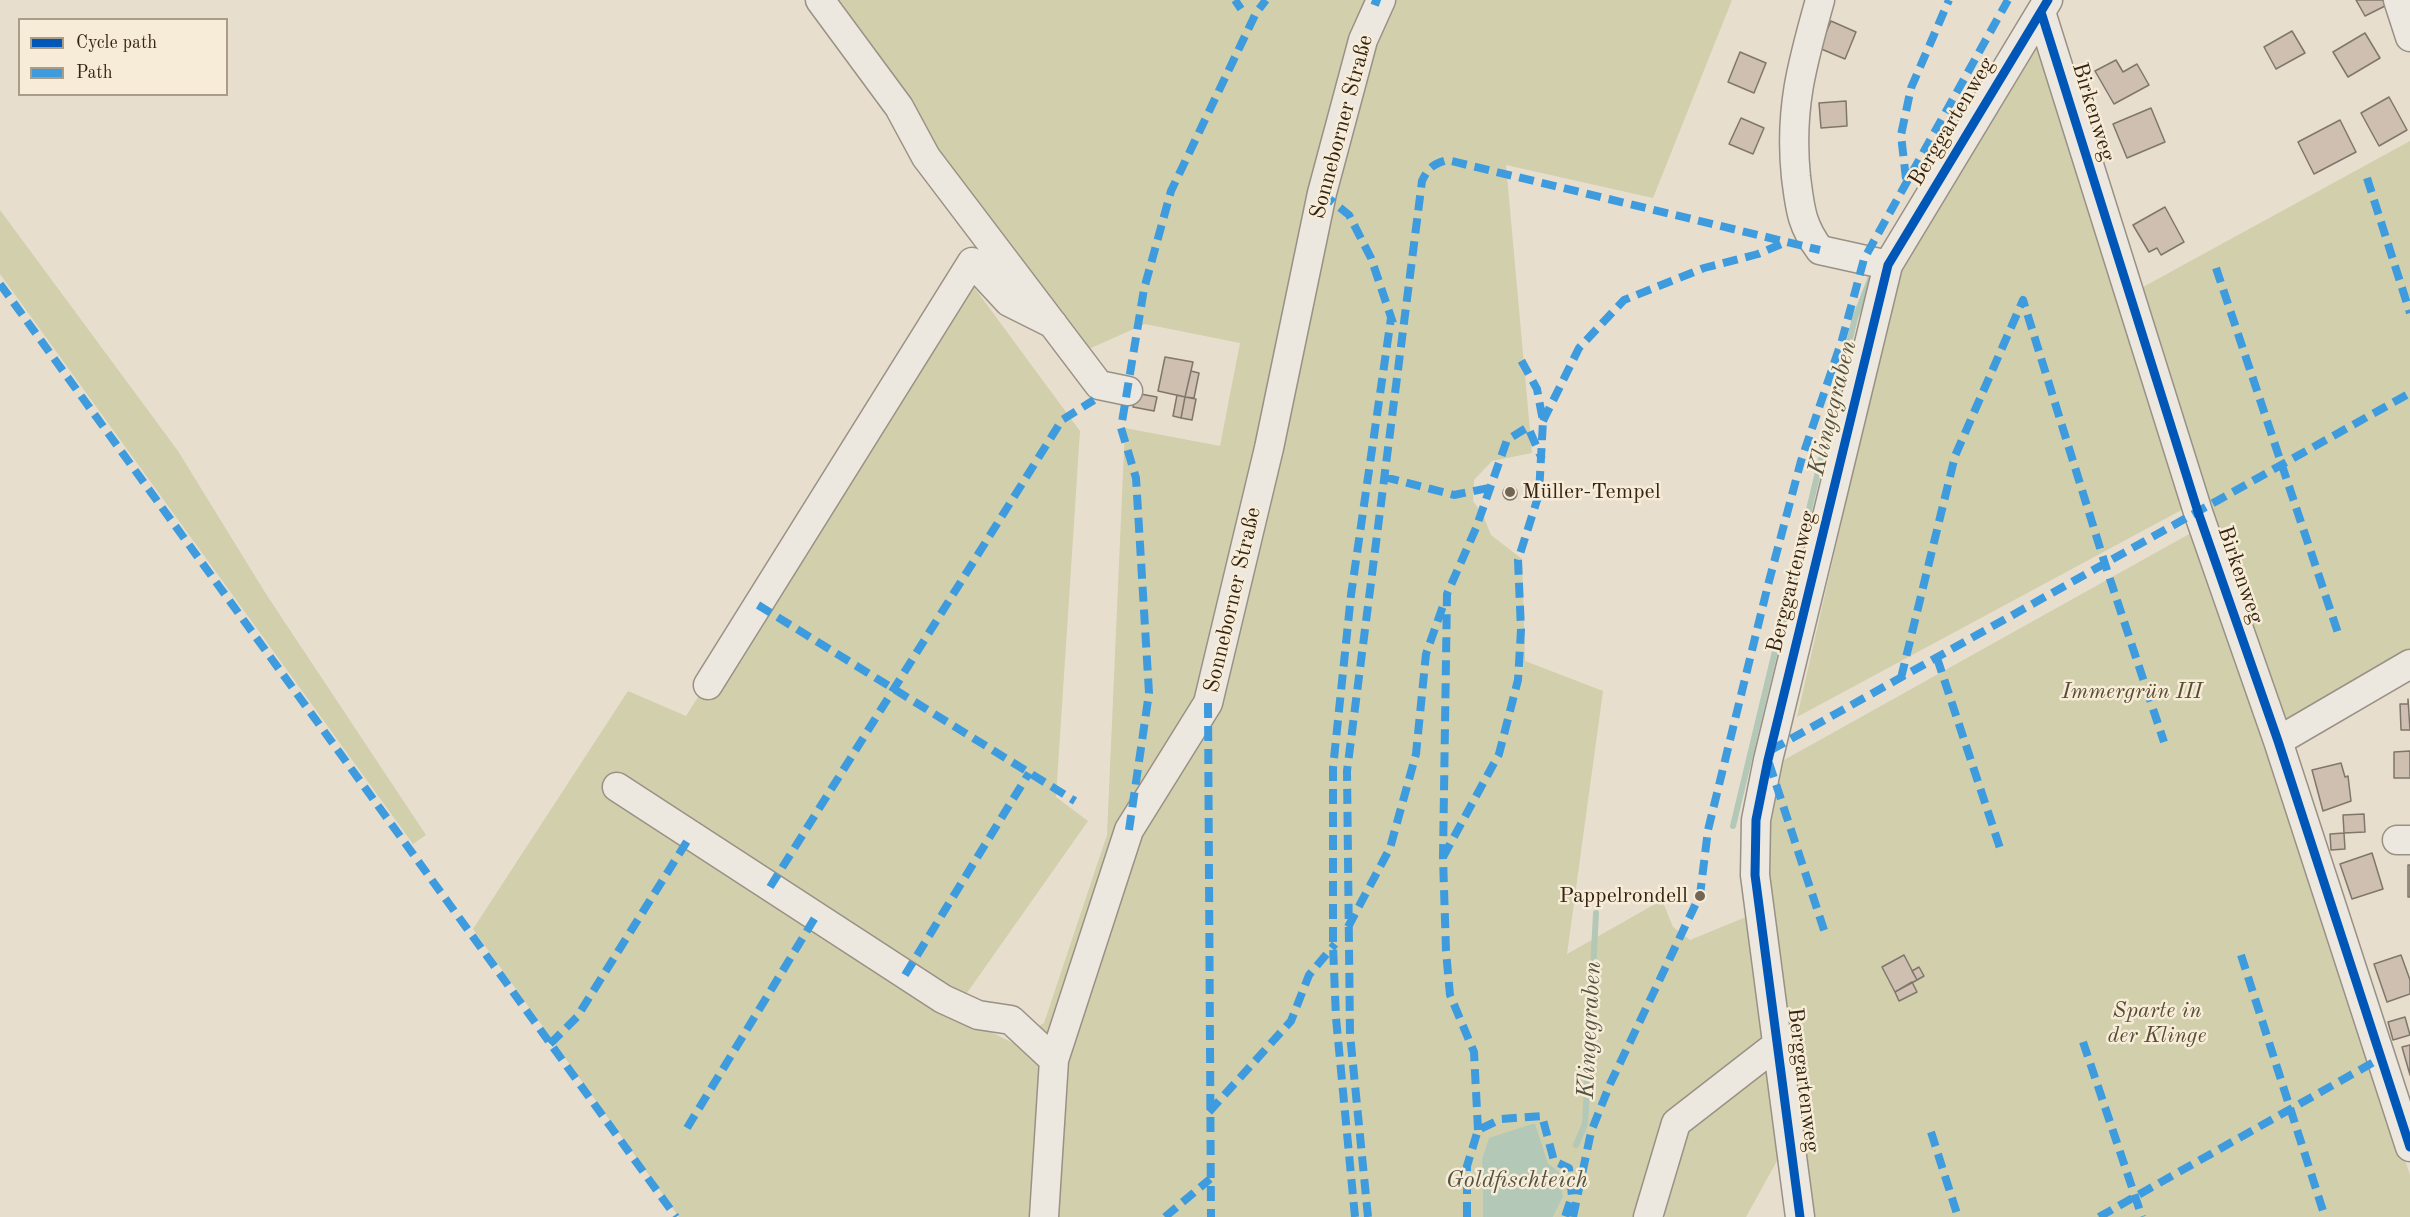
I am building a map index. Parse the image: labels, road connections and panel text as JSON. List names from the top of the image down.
{
  "streets": {
    "street": ["Birkenweg", "Berggartenweg", "Sonneborner Straße"]
  },
  "crossings": [
    ["Birkenweg", "Berggartenweg"]
  ],
  "water": ["Klingegraben", "Goldfischteich"],
  "parks": ["Immergrün III", "Sparte in der Klinge"],
  "places": ["Müller-Tempel", "Pappelrondell"],
  "legend": ["Cycle path", "Path"]
}
